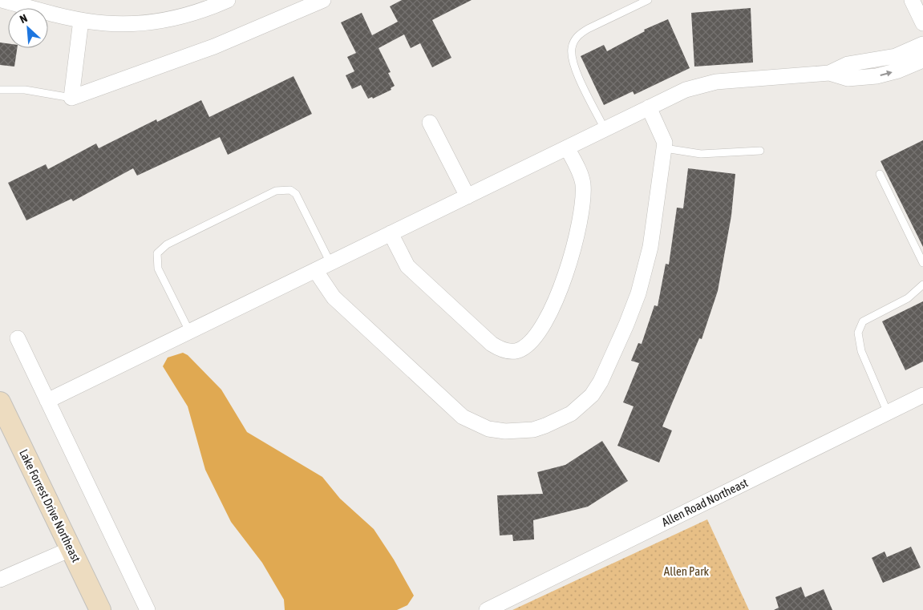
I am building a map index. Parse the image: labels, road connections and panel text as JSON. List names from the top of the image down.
{
  "streets": {
    "street": ["Allen Road Northeast", "Lake Forrest Drive Northeast"]
  },
  "parks": ["Allen Park"],
  "north": "top left"
}
